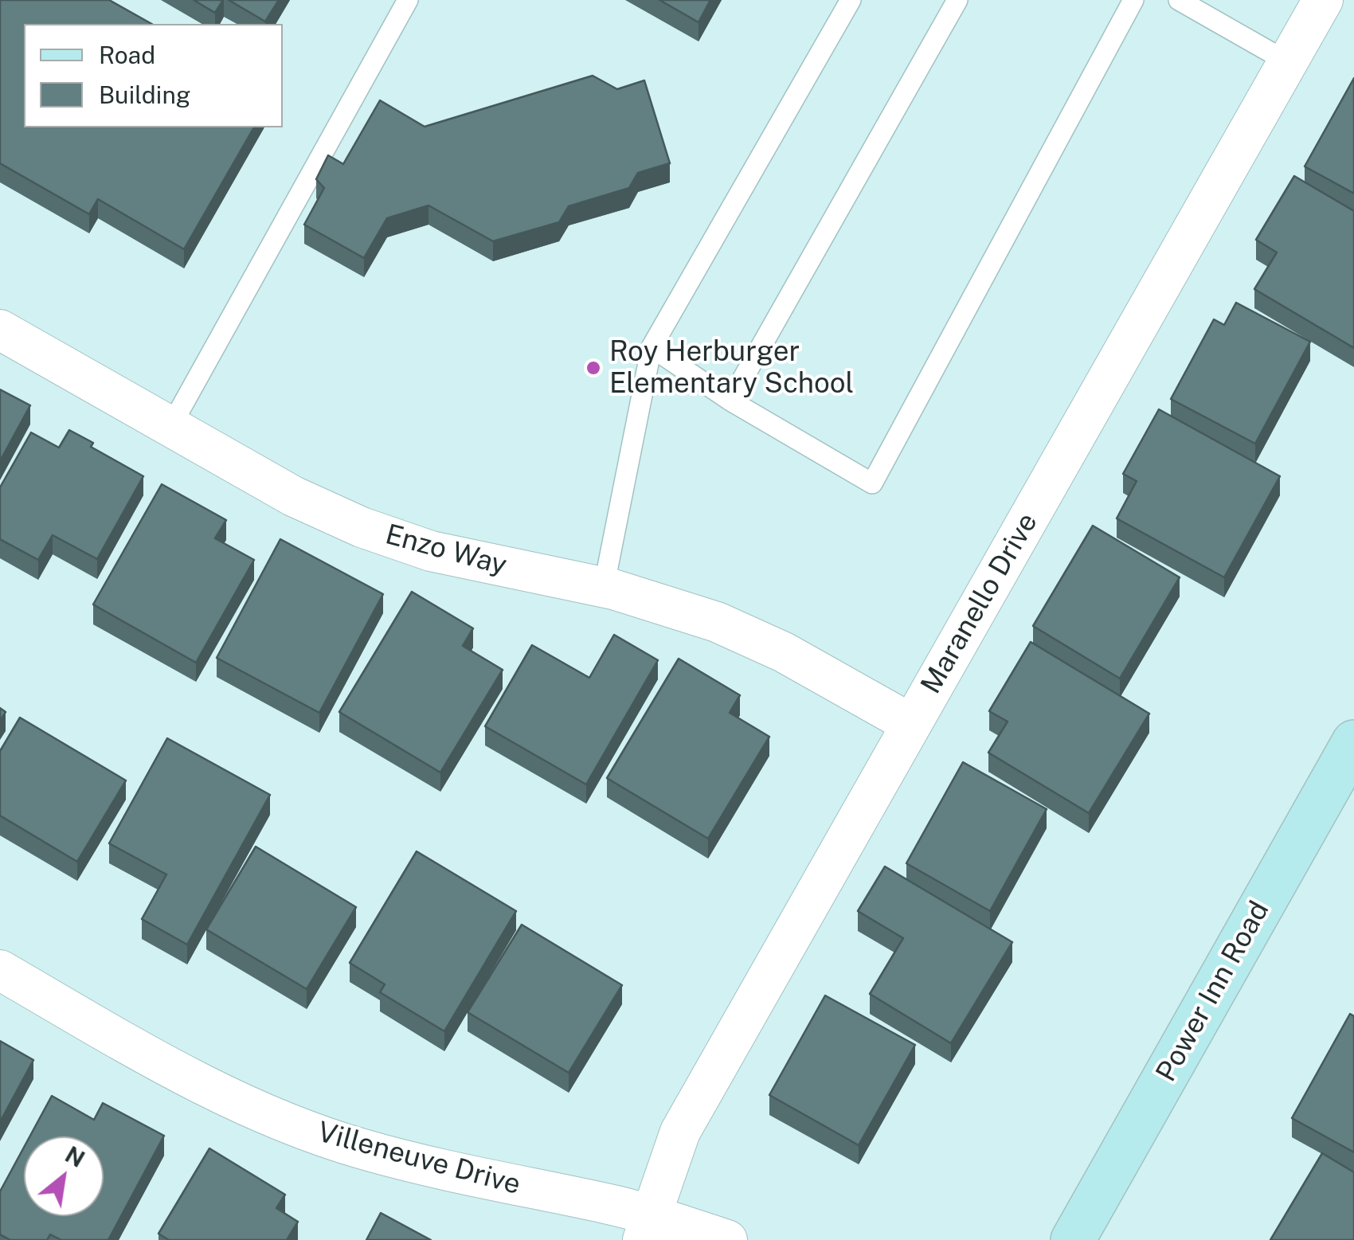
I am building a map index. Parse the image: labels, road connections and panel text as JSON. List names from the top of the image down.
{
  "streets": {
    "main road": ["Power Inn Road"],
    "street": ["Enzo Way", "Maranello Drive", "Villeneuve Drive"]
  },
  "crossings": [
    ["Enzo Way", "Maranello Drive"],
    ["Maranello Drive", "Villeneuve Drive"]
  ],
  "places": ["Roy Herburger Elementary School"],
  "legend": ["Road", "Building"],
  "north": "top right"
}
